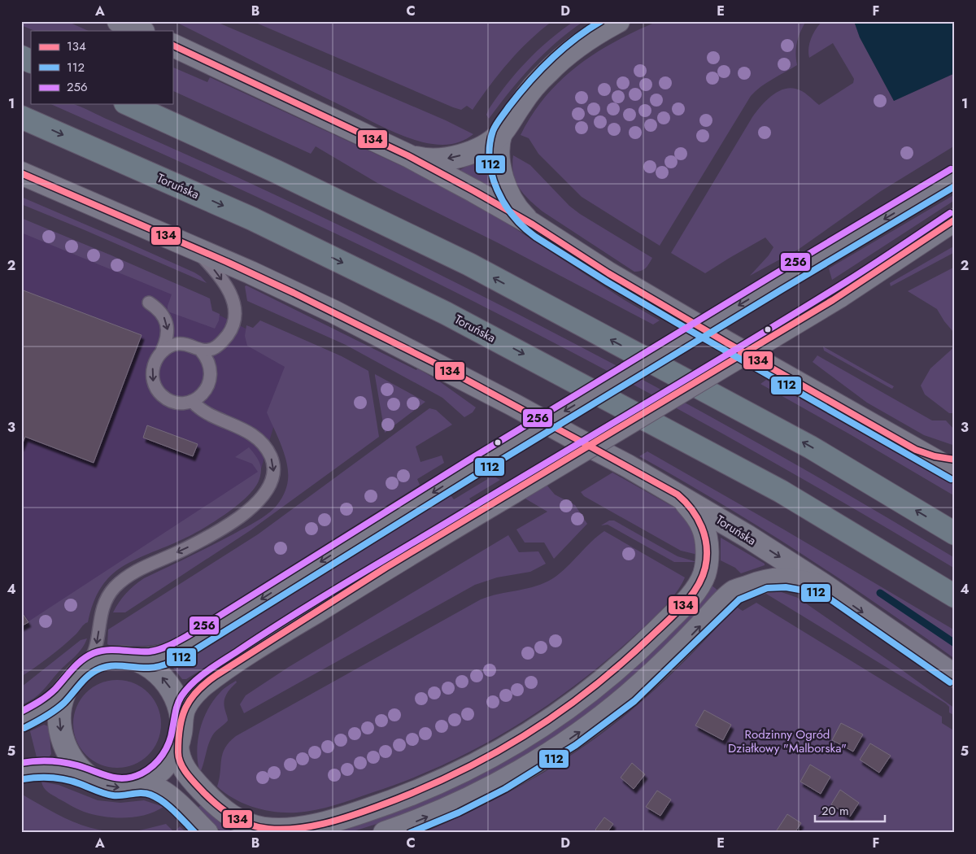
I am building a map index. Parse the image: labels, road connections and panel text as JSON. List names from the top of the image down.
{
  "streets": {
    "highway": ["Toruńska"]
  },
  "parks": ["Rodzinny Ogród Działkowy \"Malborska\""],
  "lines": ["transit line 112", "transit line 134", "transit line 256"],
  "legend": ["134", "112", "256"],
  "scale_bar": "20 m",
  "grid": {
    "columns": [
      "A",
      "B",
      "C",
      "D",
      "E",
      "F"
    ],
    "rows": [
      "1",
      "2",
      "3",
      "4",
      "5"
    ]
  }
}
